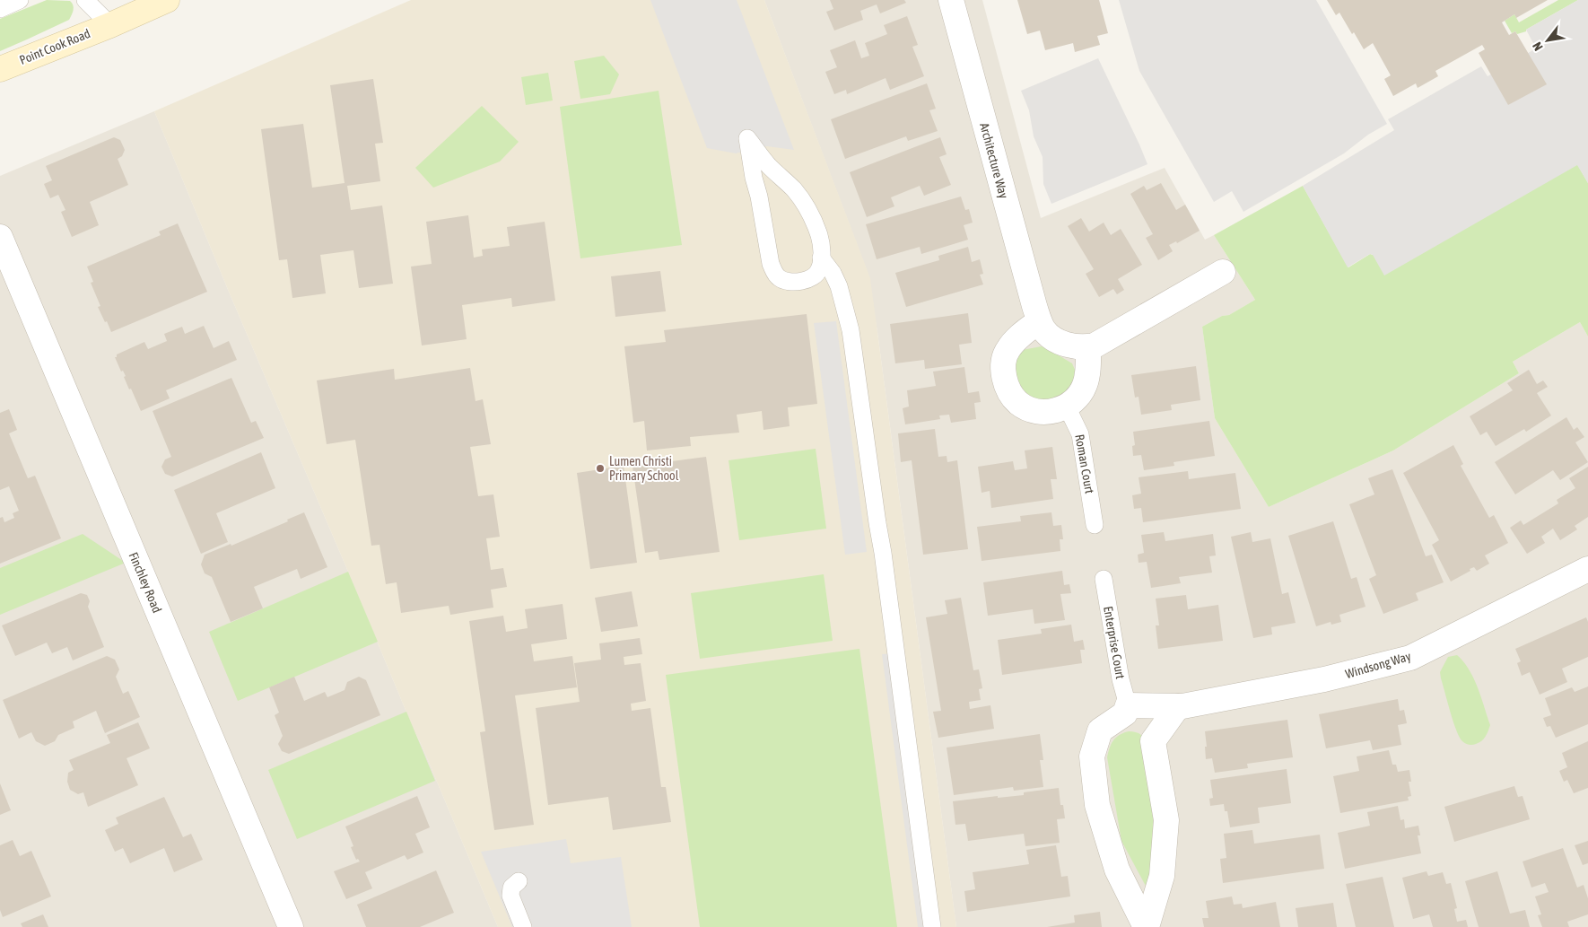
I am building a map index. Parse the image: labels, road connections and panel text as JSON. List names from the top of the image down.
{
  "streets": {
    "main road": ["Point Cook Road"],
    "street": ["Architecture Way", "Finchley Road", "Windsong Way"],
    "lane": ["Roman Court", "Enterprise Court"]
  },
  "crossings": [
    ["Architecture Way", "Roman Court"],
    ["Enterprise Court", "Windsong Way"]
  ],
  "places": ["Lumen Christi Primary School"],
  "north": "bottom left"
}
